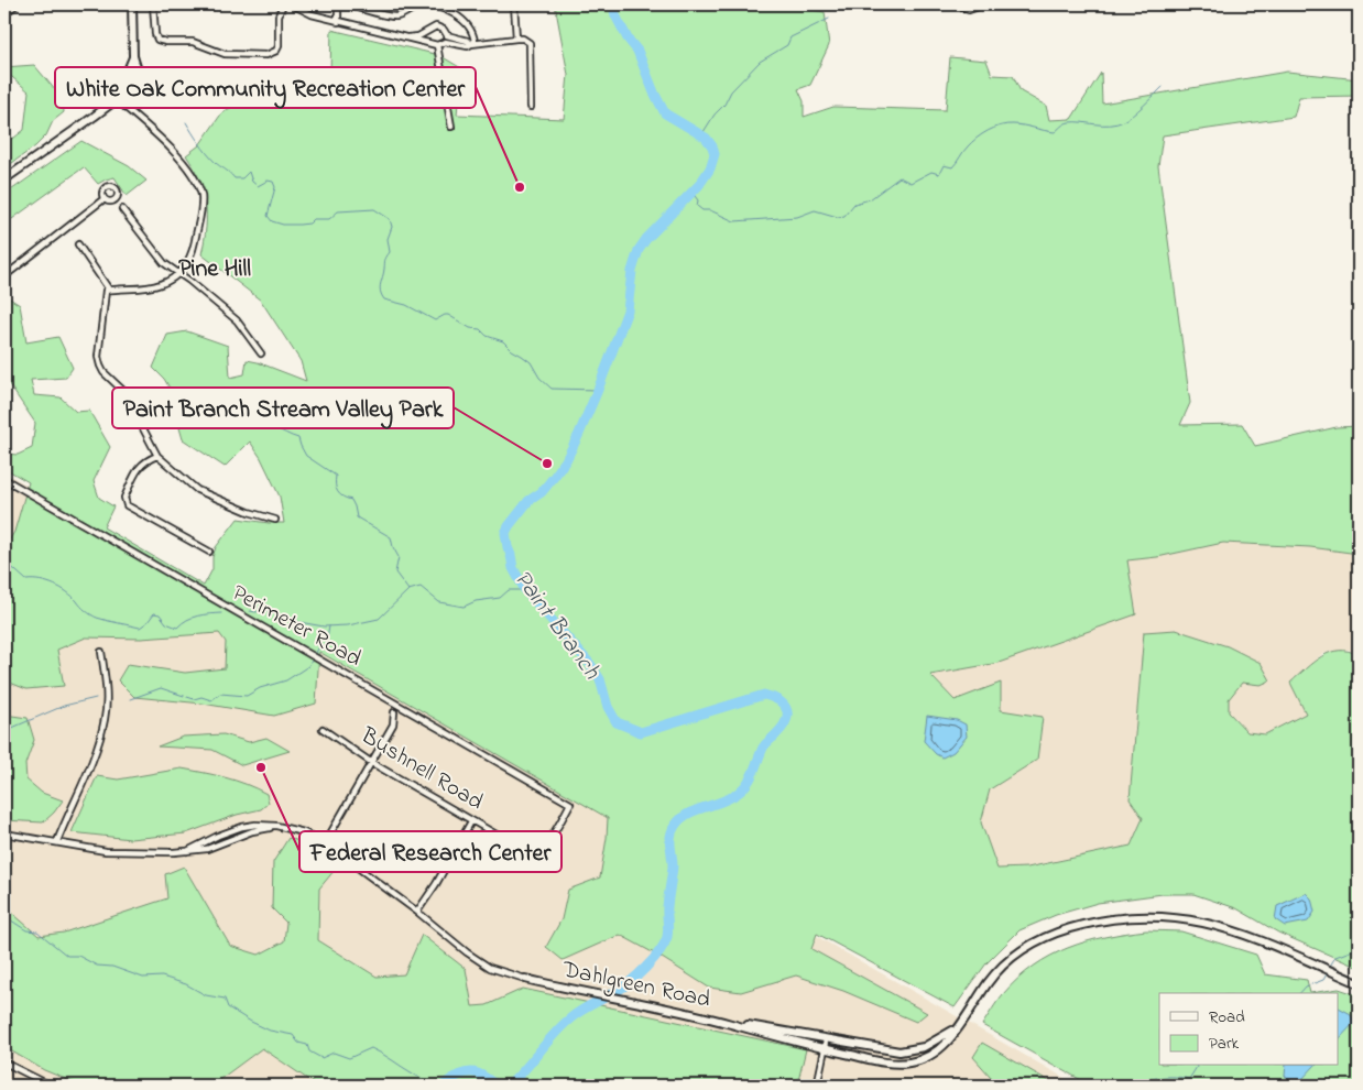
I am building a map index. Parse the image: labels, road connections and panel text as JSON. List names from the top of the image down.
{
  "streets": {
    "street": ["Perimeter Road", "Bushnell Road", "Dahlgreen Road"]
  },
  "crossings": [
    ["Perimeter Road", "Bushnell Road"]
  ],
  "districts": ["Pine Hill"],
  "water": ["Paint Branch"],
  "places": ["White Oak Community Recreation Center", "Paint Branch Stream Valley Park", "Federal Research Center"],
  "legend": ["Road", "Park"]
}
